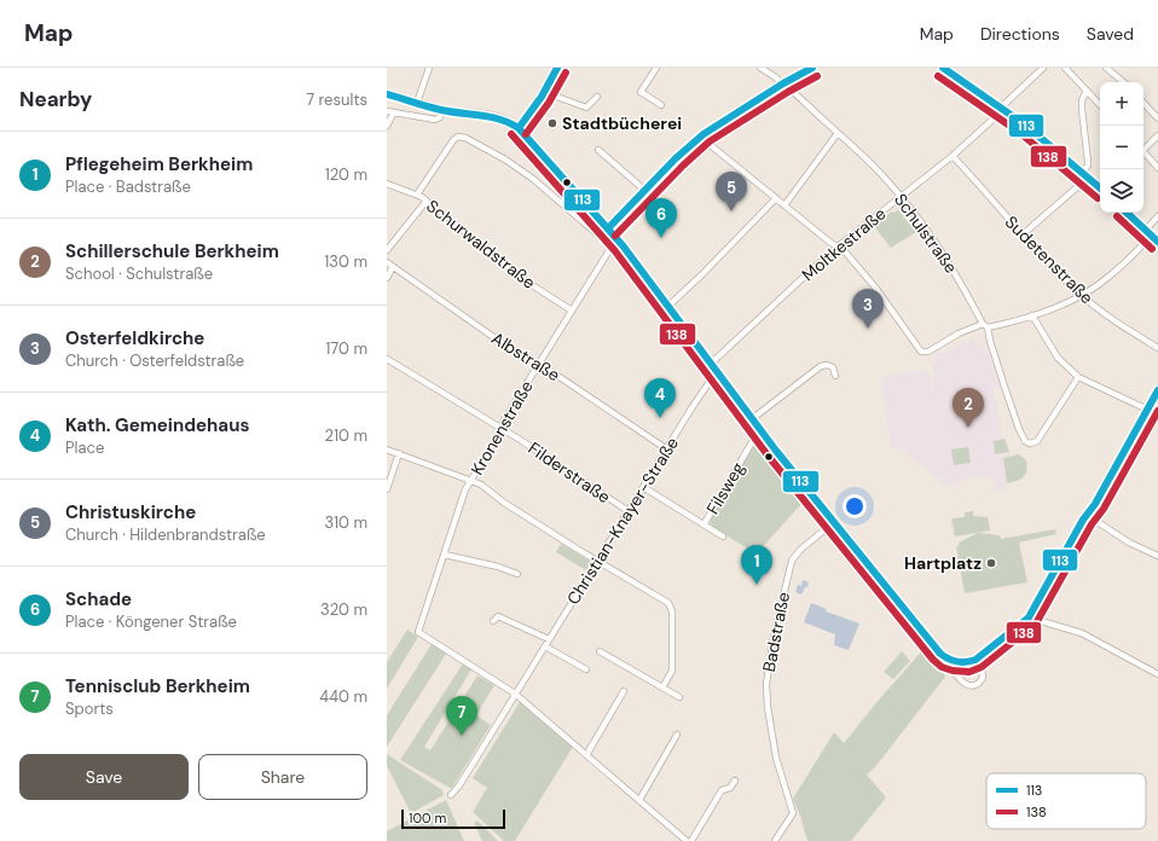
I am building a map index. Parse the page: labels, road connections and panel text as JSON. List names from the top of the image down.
{
  "streets": {
    "street": [
      "Schulstraße",
      "Schurwaldstraße",
      "Moltkestraße",
      "Sudetenstraße",
      "Albstraße",
      "Kronenstraße",
      "Filderstraße",
      "Filsweg",
      "Christian-Knayer-Straße",
      "Badstraße"
    ]
  },
  "crossings": [
    ["Schulstraße", "Moltkestraße"],
    ["Schurwaldstraße", "Kronenstraße"],
    ["Moltkestraße", "Sudetenstraße"],
    ["Albstraße", "Kronenstraße"],
    ["Albstraße", "Christian-Knayer-Straße"],
    ["Kronenstraße", "Filderstraße"],
    ["Kronenstraße", "Christian-Knayer-Straße"],
    ["Filderstraße", "Christian-Knayer-Straße"],
    ["Filsweg", "Christian-Knayer-Straße"]
  ],
  "places": ["Stadtbücherei", "Hartplatz"],
  "lines": ["transit line 113", "transit line 138"],
  "legend": ["113", "138"],
  "scale_bar": "100 m",
  "page": {
    "header": "Map",
    "nav": ["Map", "Directions", "Saved"],
    "heading": ["Nearby", "7 results"],
    "map_buttons": ["+", "−"],
    "list": [
      {
        "mark": "1",
        "name": "Pflegeheim Berkheim",
        "note": "Place · Badstraße",
        "value": "120 m"
      },
      {
        "mark": "2",
        "name": "Schillerschule Berkheim",
        "note": "School · Schulstraße",
        "value": "130 m"
      },
      {
        "mark": "3",
        "name": "Osterfeldkirche",
        "note": "Church · Osterfeldstraße",
        "value": "170 m"
      },
      {
        "mark": "4",
        "name": "Kath. Gemeindehaus",
        "note": "Place",
        "value": "210 m"
      },
      {
        "mark": "5",
        "name": "Christuskirche",
        "note": "Church · Hildenbrandstraße",
        "value": "310 m"
      },
      {
        "mark": "6",
        "name": "Schade",
        "note": "Place · Köngener Straße",
        "value": "320 m"
      },
      {
        "mark": "7",
        "name": "Tennisclub Berkheim",
        "note": "Sports",
        "value": "440 m"
      }
    ],
    "pins": [
      "5",
      "6",
      "3",
      "4",
      "2",
      "1",
      "7"
    ],
    "buttons": ["Save", "Share"],
    "scale": "100 m"
  }
}
